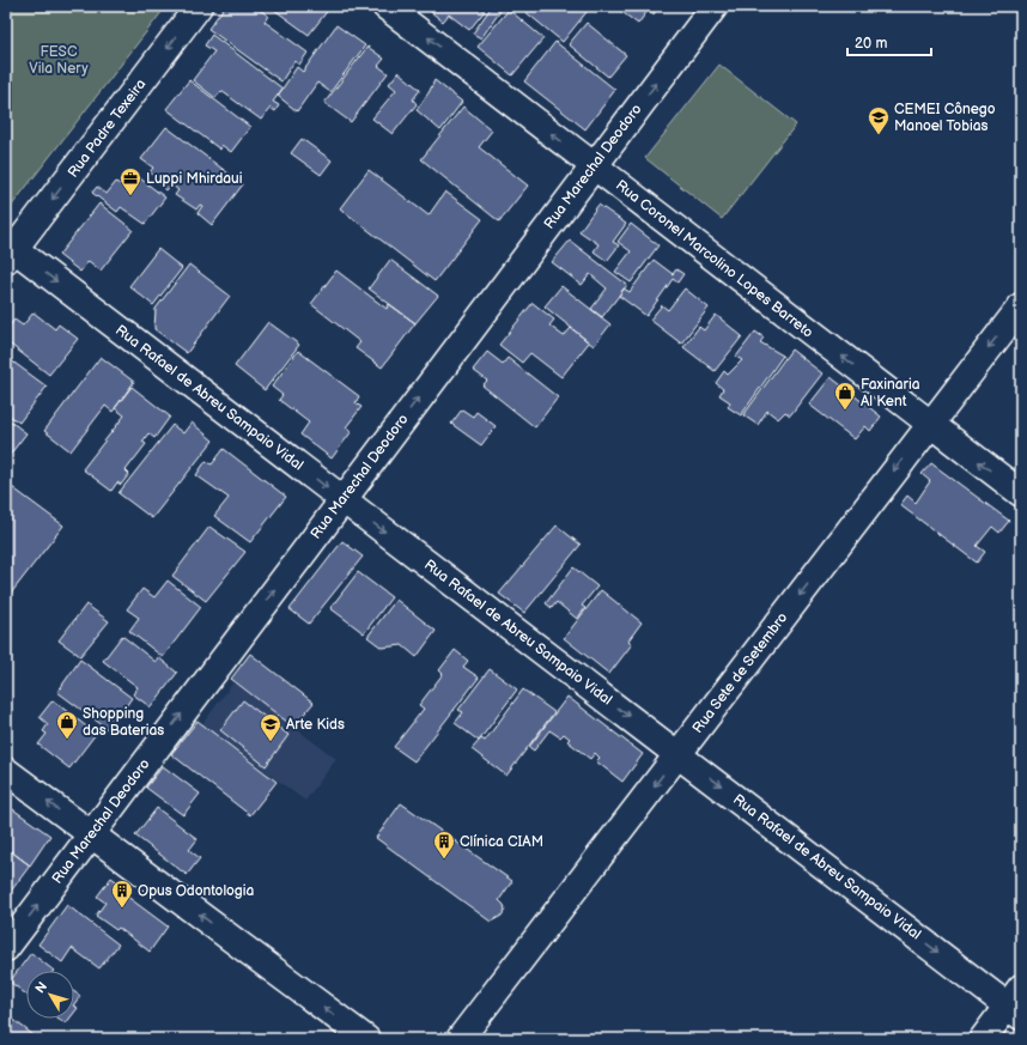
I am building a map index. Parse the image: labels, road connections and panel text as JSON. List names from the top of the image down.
{
  "streets": {
    "street": [
      "Rua Padre Texeira",
      "Rua Marechal Deodoro",
      "Rua Coronel Marcolino Lopes Barreto",
      "Rua Rafael de Abreu Sampaio Vidal",
      "Rua Sete de Setembro"
    ]
  },
  "crossings": [
    ["Rua Padre Texeira", "Rua Rafael de Abreu Sampaio Vidal"],
    ["Rua Marechal Deodoro", "Rua Coronel Marcolino Lopes Barreto"],
    ["Rua Marechal Deodoro", "Rua Rafael de Abreu Sampaio Vidal"],
    ["Rua Coronel Marcolino Lopes Barreto", "Rua Sete de Setembro"],
    ["Rua Rafael de Abreu Sampaio Vidal", "Rua Sete de Setembro"]
  ],
  "one_way": [
    "Rua Padre Texeira",
    "Rua Marechal Deodoro",
    "Rua Coronel Marcolino Lopes Barreto",
    "Rua Rafael de Abreu Sampaio Vidal",
    "Rua Sete de Setembro"
  ],
  "parks": ["FESC Vila Nery"],
  "places": {
    "school or university": ["CEMEI Cônego Manoel Tobias", "Arte Kids"],
    "office": ["Luppi Mhirdaui"],
    "shop": ["Faxinaria Al Kent", "Shopping das Baterias"],
    "building": ["Clínica CIAM", "Opus Odontologia"]
  },
  "scale_bar": "20 m",
  "north": "top left"
}
